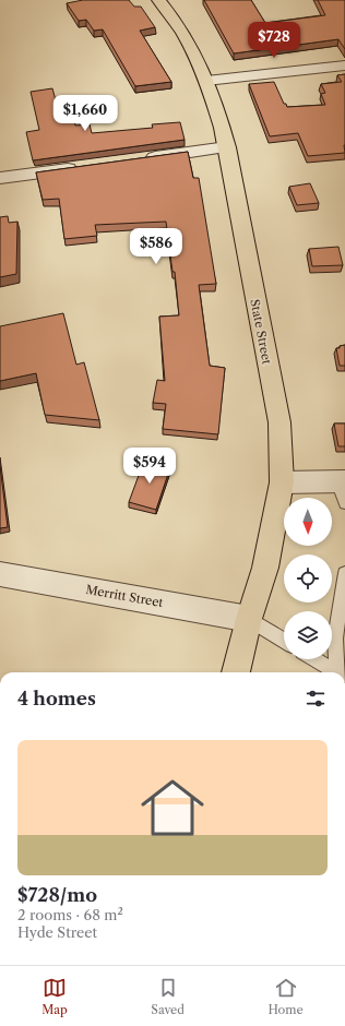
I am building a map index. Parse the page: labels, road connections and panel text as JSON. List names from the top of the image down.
{
  "streets": {
    "main road": ["State Street"],
    "street": ["Merritt Street"]
  },
  "crossings": [
    ["State Street", "Merritt Street"]
  ],
  "north": "bottom",
  "page": {
    "price": [
      "$728",
      "$1,660",
      "$586",
      "$594"
    ],
    "heading": "4 homes",
    "list": [
      {
        "name": "$728/mo",
        "note": "2 rooms · 68 m² · Hyde Street"
      }
    ],
    "tabs": ["Map", "Saved", "Home"]
  }
}
